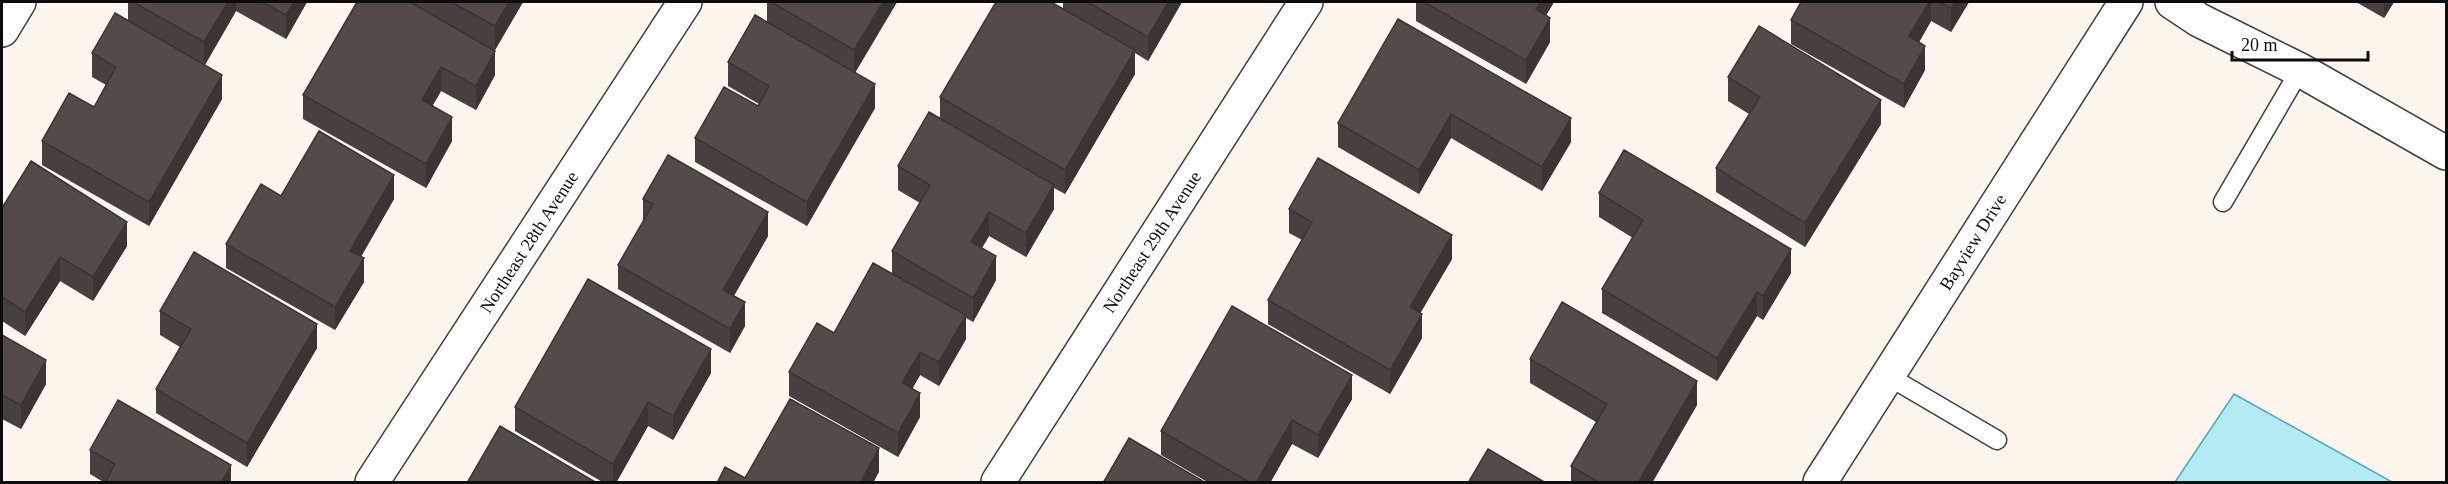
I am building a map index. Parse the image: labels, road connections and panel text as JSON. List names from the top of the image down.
{
  "streets": {
    "street": ["Northeast 28th Avenue", "Northeast 29th Avenue", "Bayview Drive"]
  },
  "scale_bar": "20 m"
}
